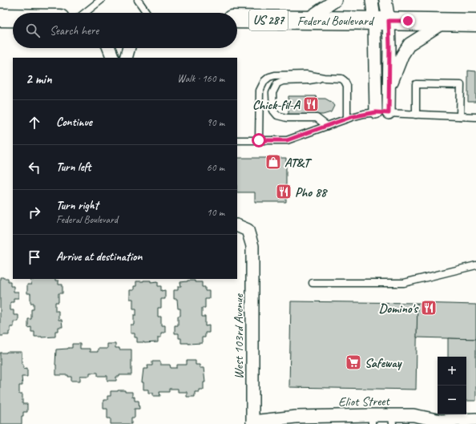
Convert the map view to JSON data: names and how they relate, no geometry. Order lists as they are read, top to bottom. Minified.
{"streets":{"main road":["US 287","Federal Boulevard"],"street":["West 103rd Avenue","Eliot Street"]},"crossings":[["West 103rd Avenue","Eliot Street"]],"places":{"restaurant":["Chick-fil-A","Pho 88","Domino's"],"shop":["AT&T"],"supermarket":["Safeway"]},"page":{"search":"Search here","heading":["2 min","Walk · 160 m"],"list":[["Continue","90 m"],["Turn left","60 m"],["Turn right","Federal Boulevard","10 m"],"Arrive at destination"],"map_buttons":["+","−"]}}
